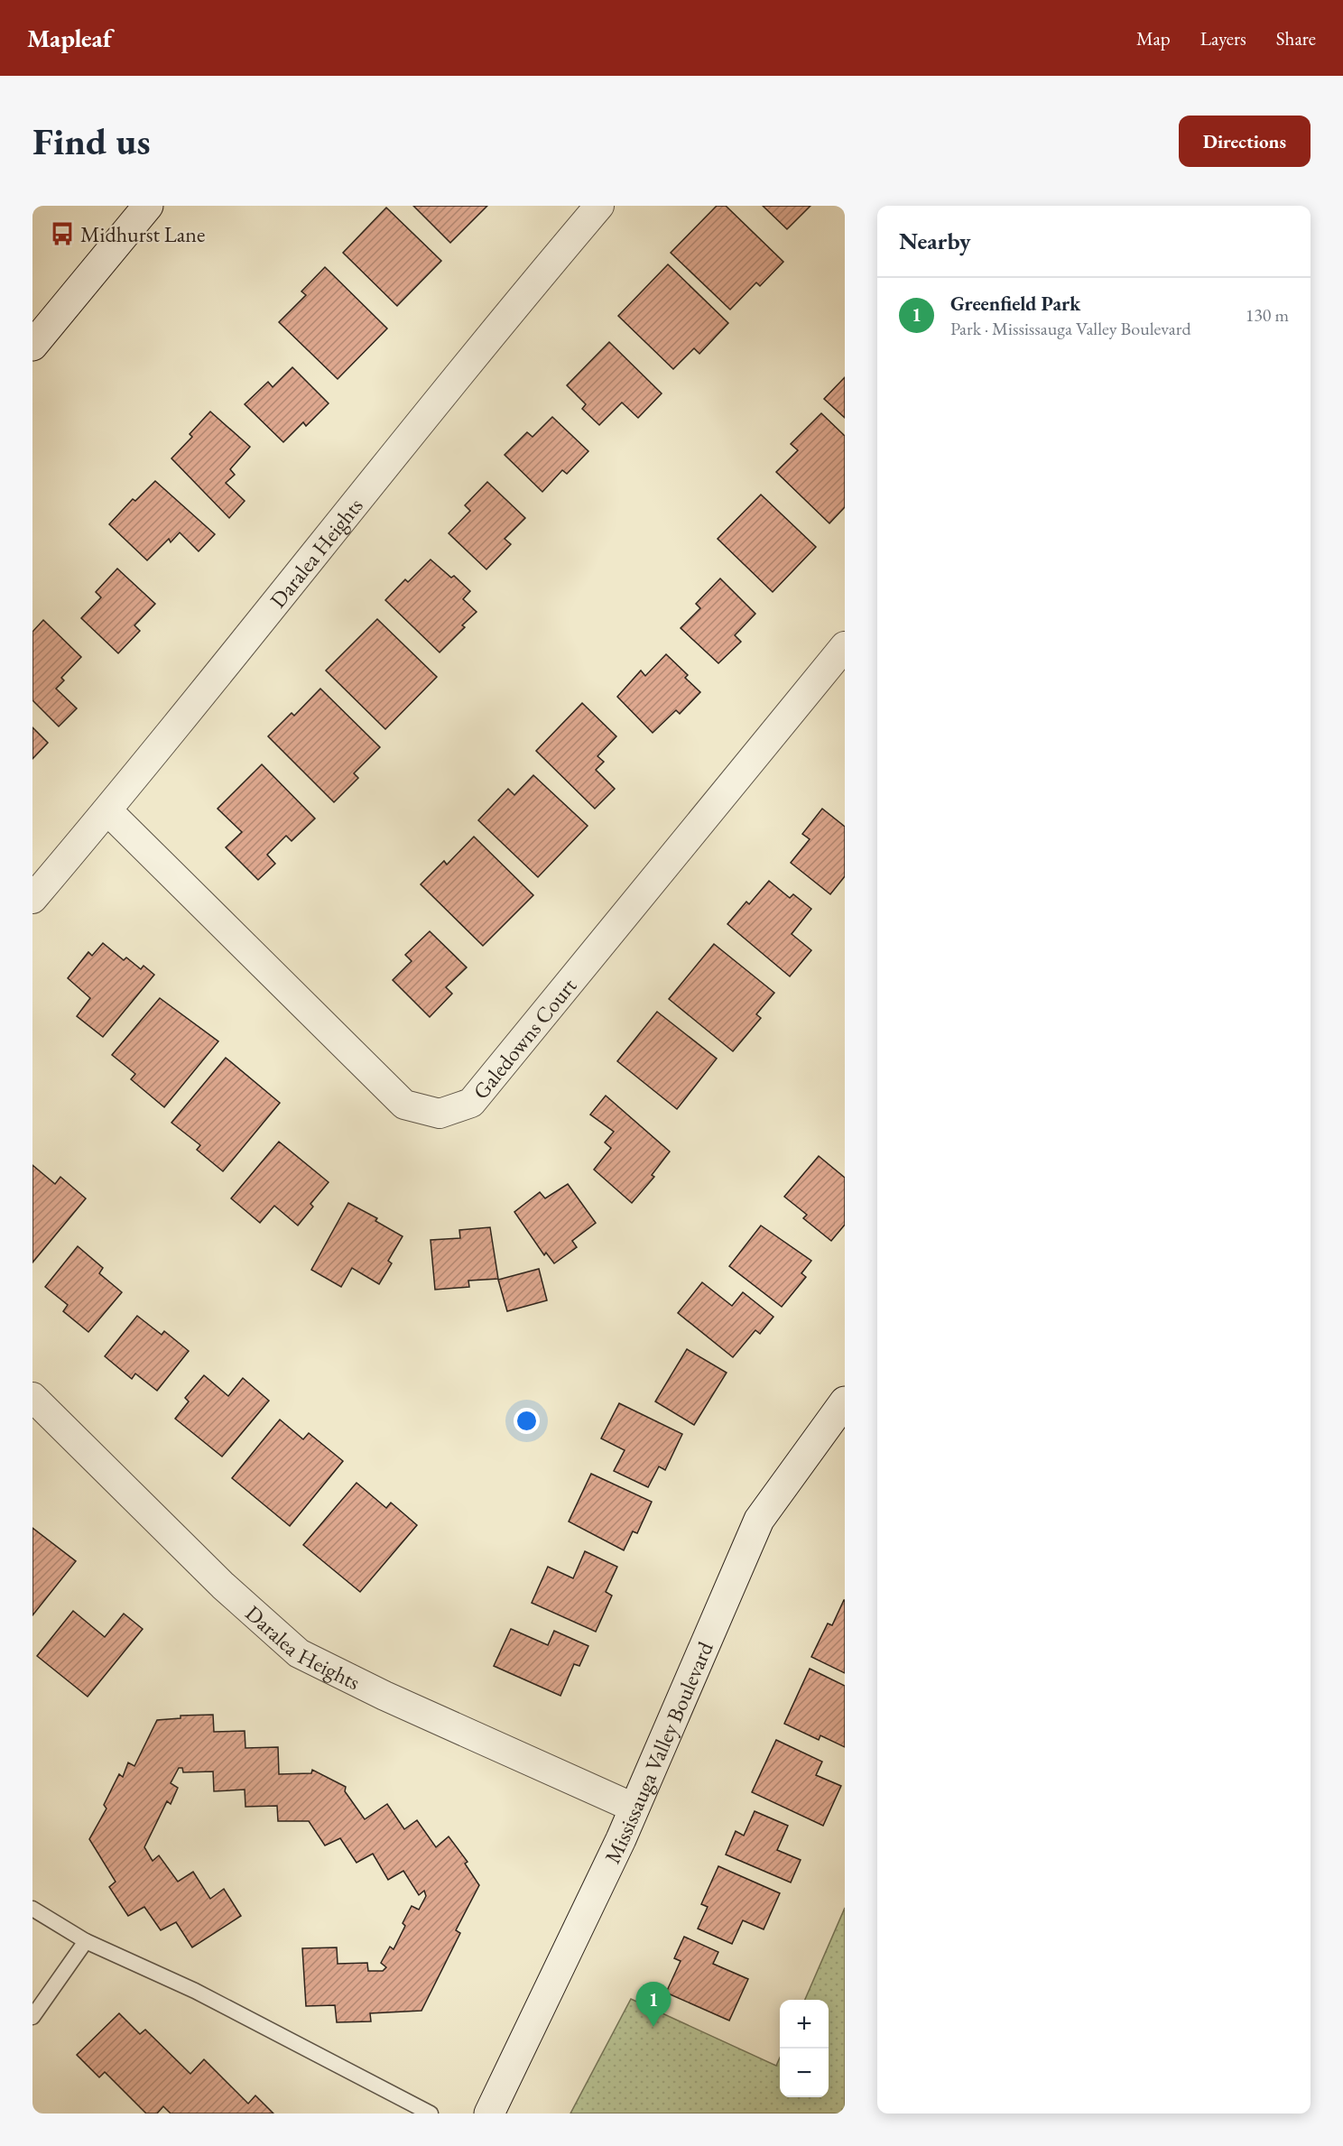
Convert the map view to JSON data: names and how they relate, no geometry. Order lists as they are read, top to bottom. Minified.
{"streets":{"street":["Daralea Heights","Galedowns Court","Mississauga Valley Boulevard"]},"crossings":[["Daralea Heights","Galedowns Court"],["Daralea Heights","Mississauga Valley Boulevard"]],"places":{"bus stop":["Midhurst Lane"]},"page":{"header":"Mapleaf","nav":["Map","Layers","Share"],"buttons":"Directions","title":"Find us","heading":"Nearby","list":[{"mark":"1","name":"Greenfield Park","note":"Park · Mississauga Valley Boulevard","value":"130 m"}],"pins":"1","map_buttons":["+","−"]}}
